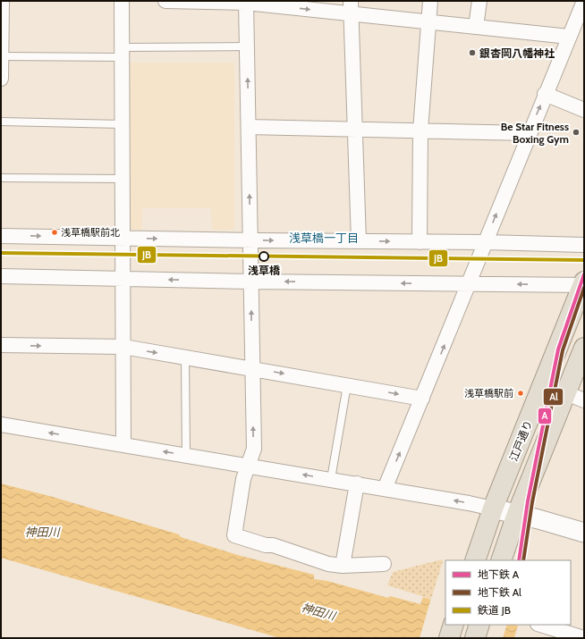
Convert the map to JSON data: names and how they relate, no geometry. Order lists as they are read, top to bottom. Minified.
{"streets":{"highway":["江戸通り"]},"districts":["浅草橋一丁目"],"water":["神田川"],"places":["銀杏岡八幡神社","Be Star Fitness Boxing Gym","浅草橋駅前北","浅草橋","浅草橋駅前"],"lines":["rail line JB","metro line A","metro line Al"],"legend":["地下鉄 A","地下鉄 Al","鉄道 JB"]}
